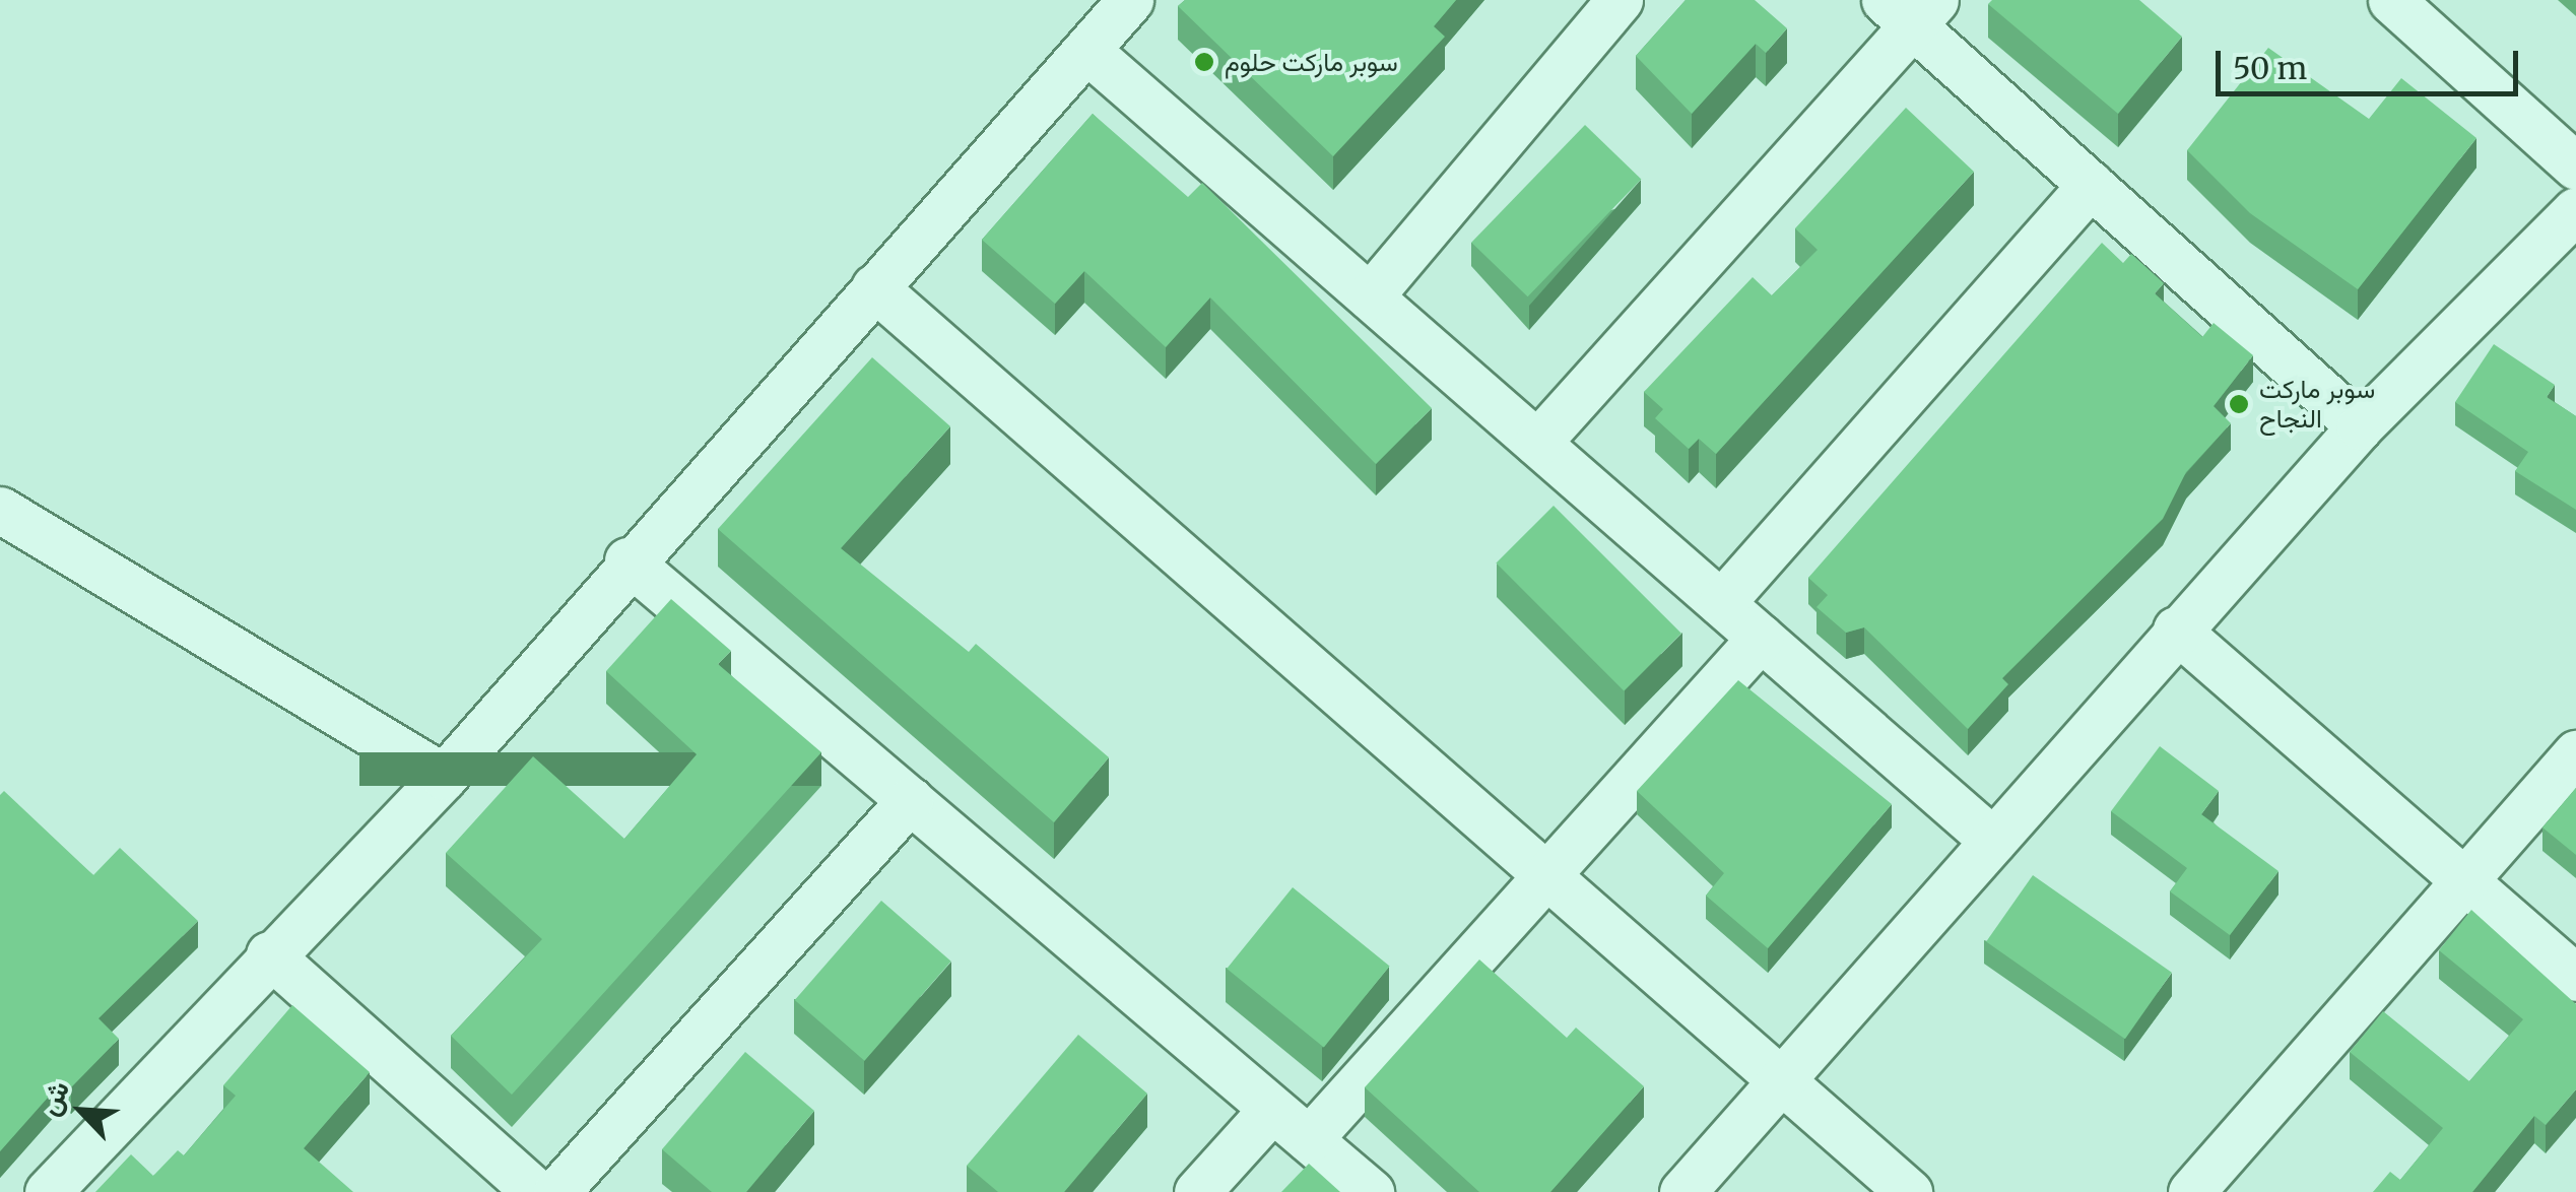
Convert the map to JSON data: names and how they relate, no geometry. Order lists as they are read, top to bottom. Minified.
{"places":["سوبر ماركت حلوم","سوبر ماركت النجاح"],"scale_bar":"50 m","north":"top left"}
